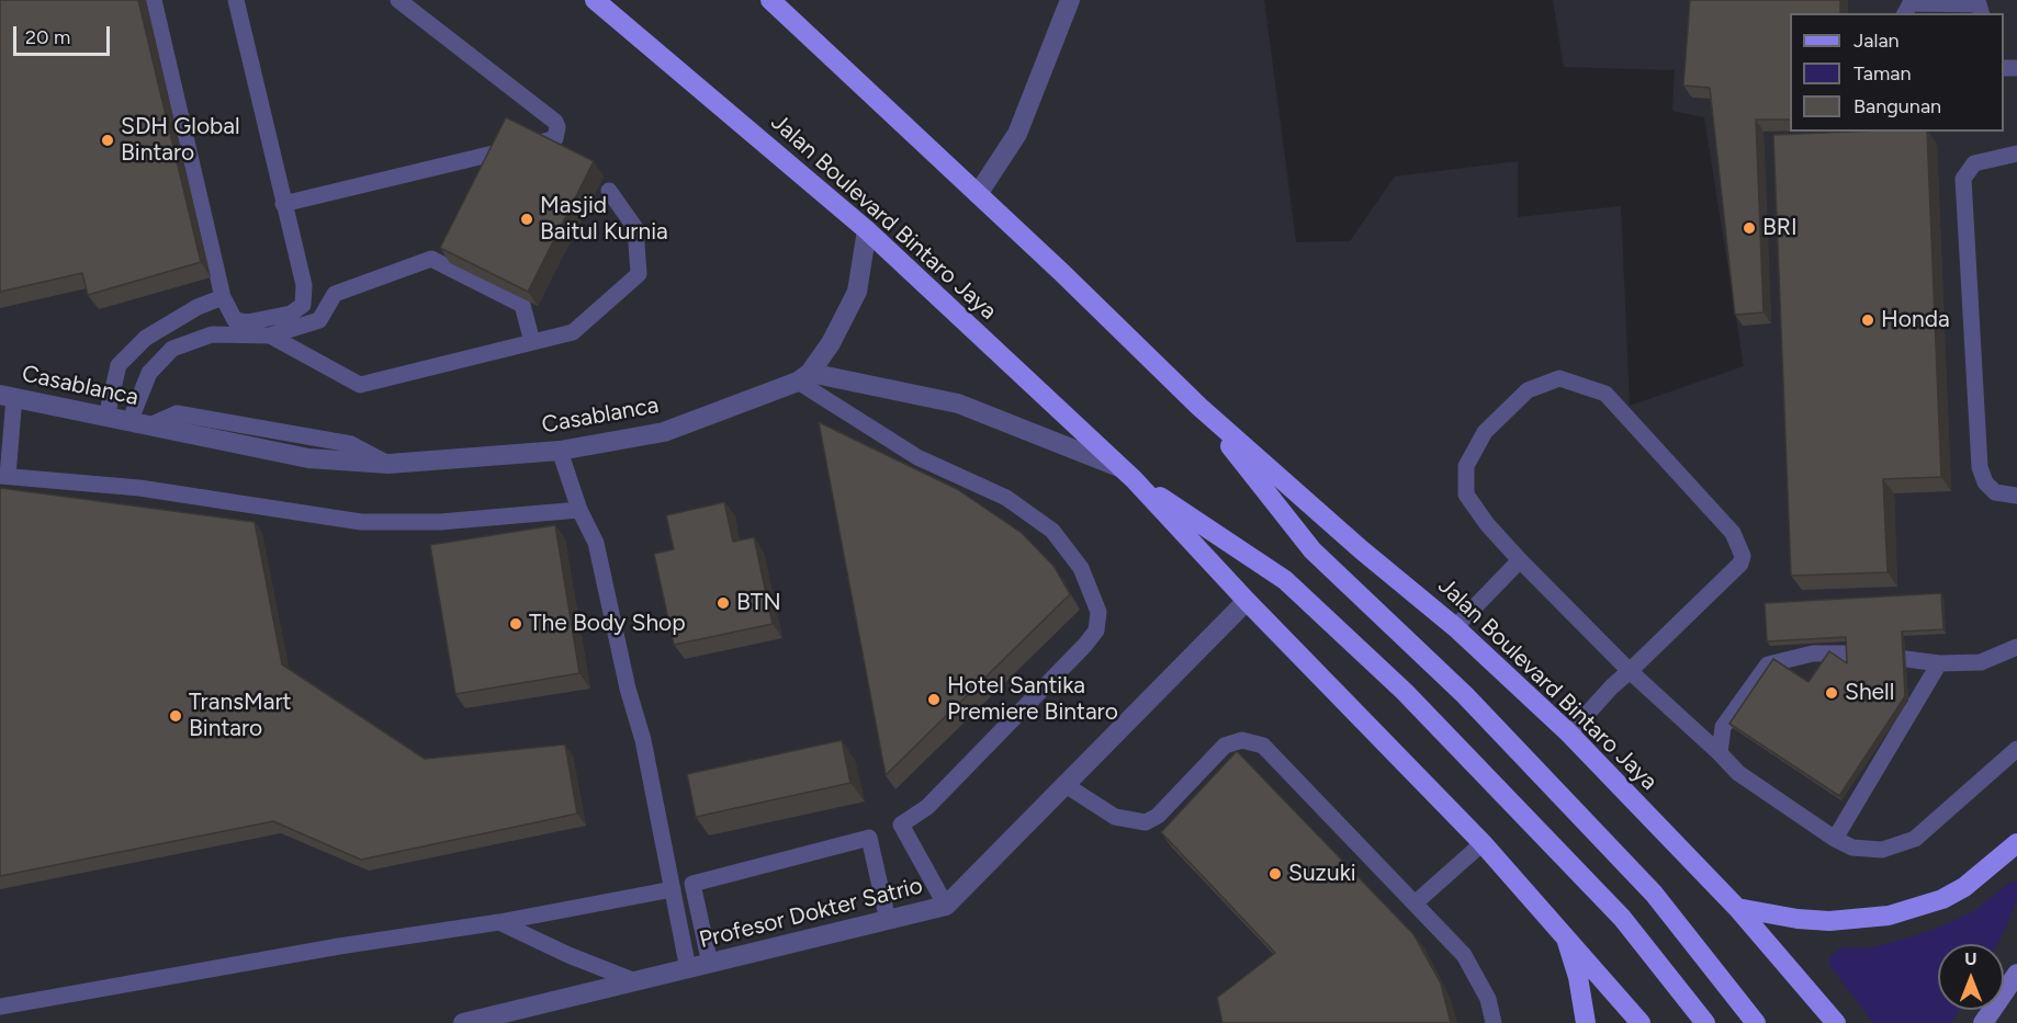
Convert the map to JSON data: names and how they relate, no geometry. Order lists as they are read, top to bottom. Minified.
{"streets":{"main road":["Jalan Boulevard Bintaro Jaya"],"street":["Casablanca","Profesor Dokter Satrio"]},"crossings":[["Jalan Boulevard Bintaro Jaya","Profesor Dokter Satrio"]],"places":["SDH Global Bintaro","Masjid Baitul Kurnia","BRI","Honda","BTN","The Body Shop","Shell","Hotel Santika Premiere Bintaro","TransMart Bintaro","Suzuki"],"legend":["Jalan","Taman","Bangunan"],"scale_bar":"20 m","north":"top"}
